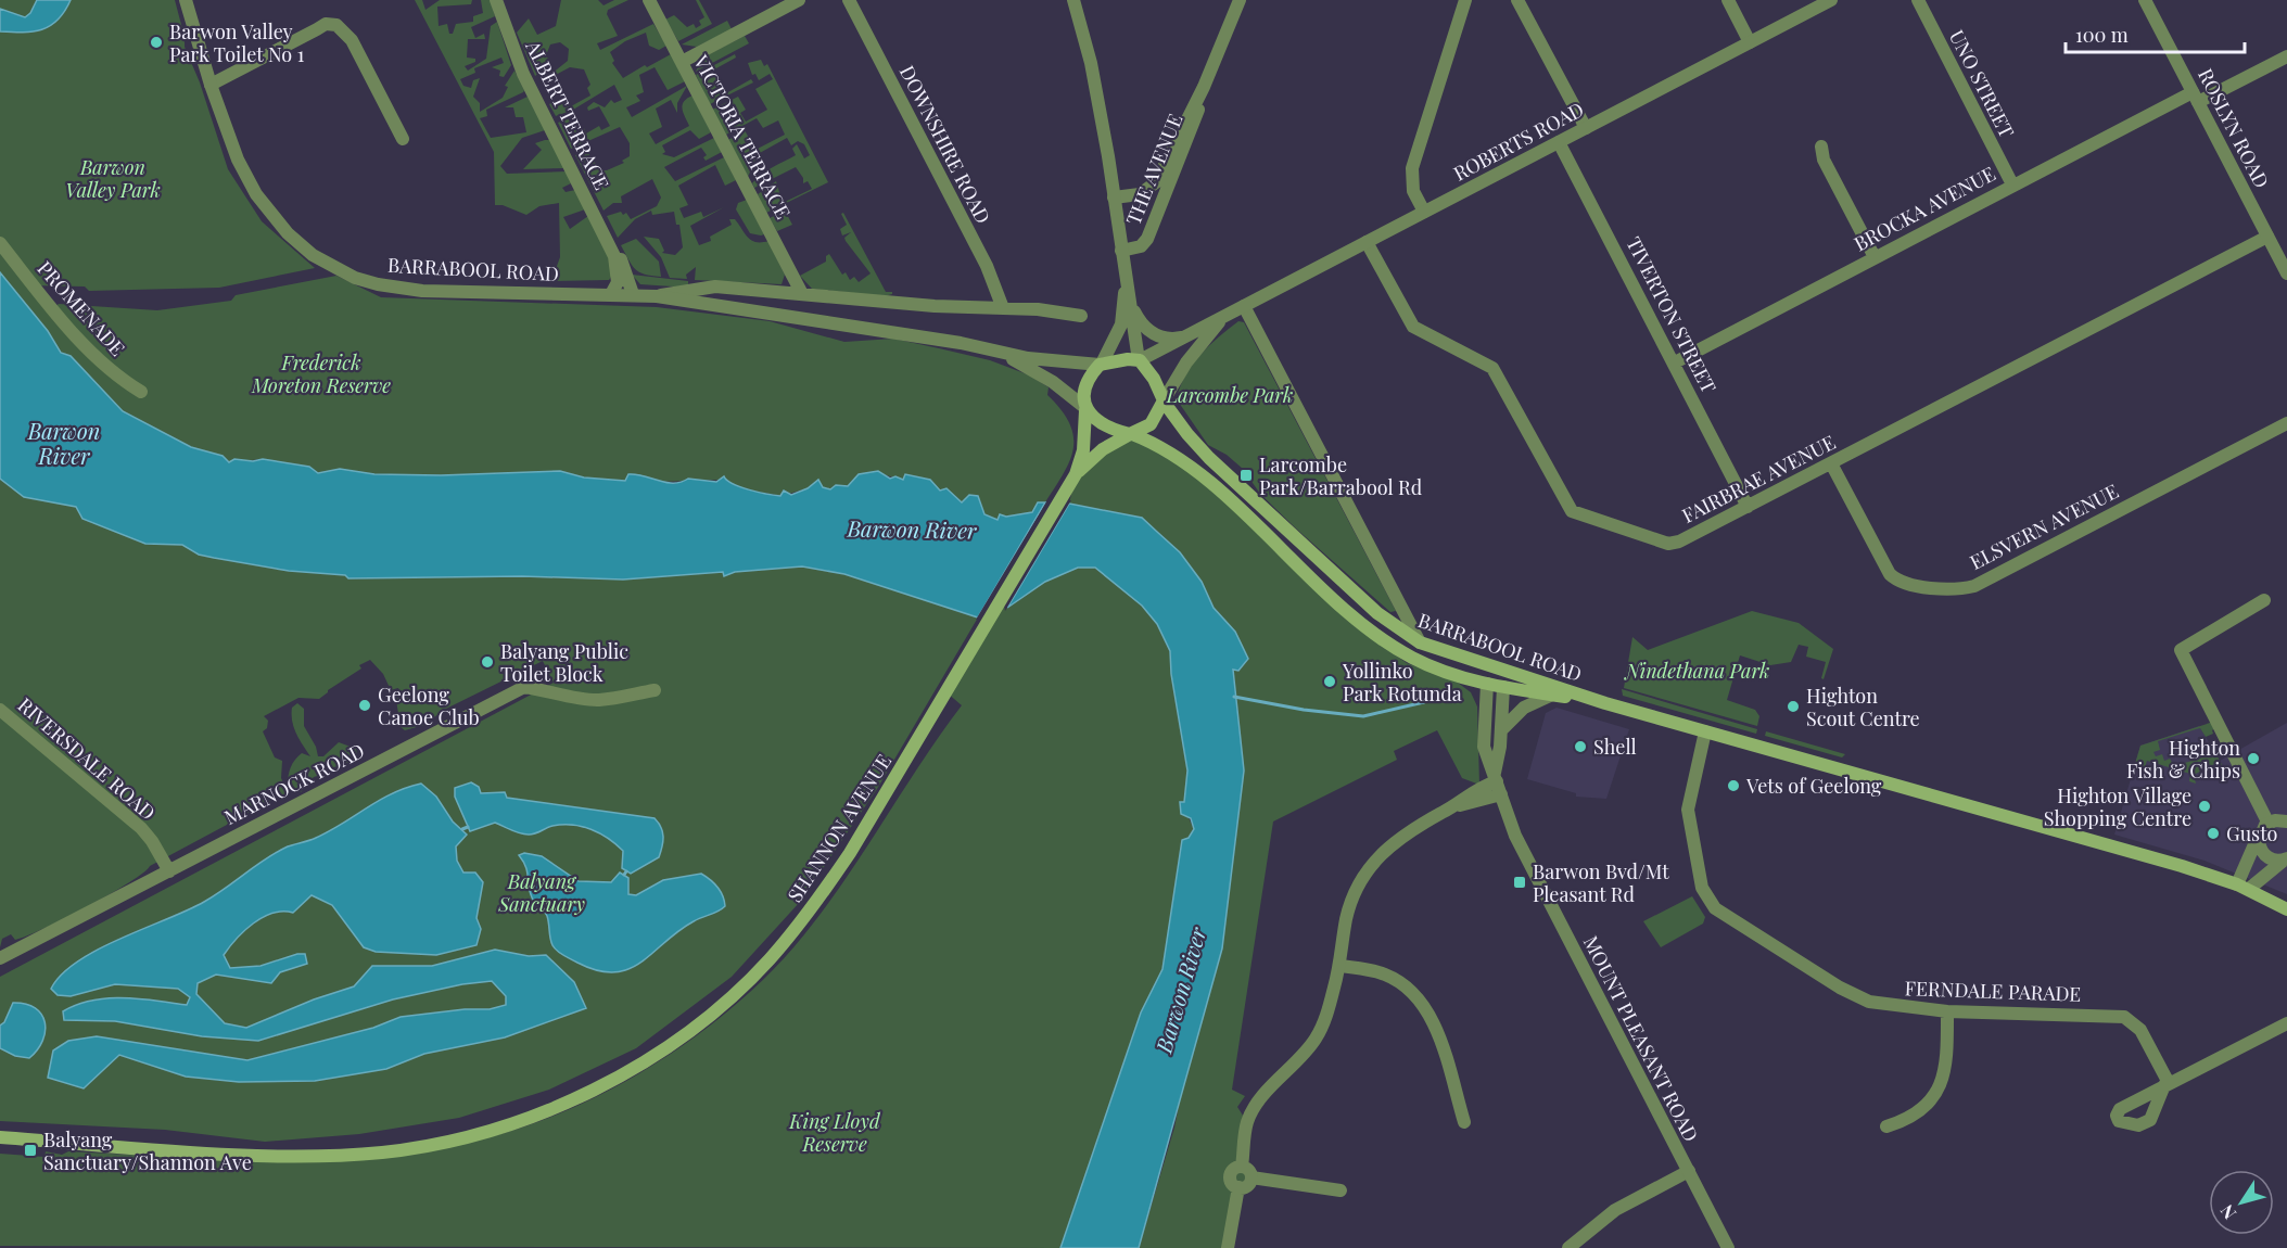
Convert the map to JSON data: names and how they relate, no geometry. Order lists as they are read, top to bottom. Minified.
{"streets":{"main road":["BARRABOOL ROAD","SHANNON AVENUE"],"street":["UNO STREET","ALBERT TERRACE","ROSLYN ROAD","VICTORIA TERRACE","ROBERTS ROAD","DOWNSHIRE ROAD","THE AVENUE","BROCKA AVENUE","PROMENADE","TIVERTON STREET","FAIRBRAE AVENUE","ELSVERN AVENUE","RIVERSDALE ROAD","MARNOCK ROAD","FERNDALE PARADE","MOUNT PLEASANT ROAD"]},"crossings":[["UNO STREET","BROCKA AVENUE"],["ALBERT TERRACE","BARRABOOL ROAD"],["ROSLYN ROAD","BROCKA AVENUE"],["ROSLYN ROAD","FAIRBRAE AVENUE"],["VICTORIA TERRACE","BARRABOOL ROAD"],["ROBERTS ROAD","BARRABOOL ROAD"],["ROBERTS ROAD","TIVERTON STREET"],["ROBERTS ROAD","FAIRBRAE AVENUE"],["ROBERTS ROAD","SHANNON AVENUE"],["DOWNSHIRE ROAD","BARRABOOL ROAD"],["BROCKA AVENUE","TIVERTON STREET"],["BARRABOOL ROAD","SHANNON AVENUE"],["BARRABOOL ROAD","FERNDALE PARADE"],["BARRABOOL ROAD","MOUNT PLEASANT ROAD"],["TIVERTON STREET","FAIRBRAE AVENUE"],["FAIRBRAE AVENUE","ELSVERN AVENUE"],["RIVERSDALE ROAD","MARNOCK ROAD"]],"water":["Barwon River"],"parks":["Barwon Valley Park","Frederick Moreton Reserve","Larcombe Park","Nindethana Park","Balyang Sanctuary","King Lloyd Reserve"],"places":{"other":["Barwon Valley Park Toilet No 1","Balyang Public Toilet Block","Yollinko Park Rotunda","Geelong Canoe Club","Highton Scout Centre","Shell","Highton Fish & Chips","Vets of Geelong","Highton Village Shopping Centre","Gusto"],"transit":["Larcombe Park/Barrabool Rd","Barwon Bvd/Mt Pleasant Rd","Balyang Sanctuary/Shannon Ave"]},"scale_bar":"100 m","north":"bottom left"}
